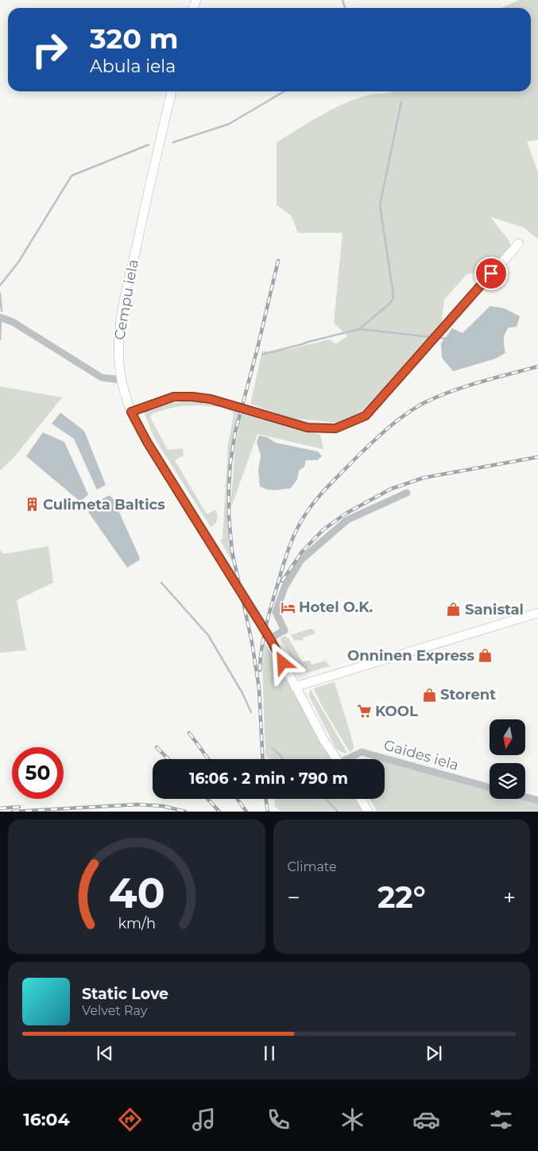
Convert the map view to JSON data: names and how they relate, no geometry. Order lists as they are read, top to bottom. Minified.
{"streets":{"main road":["Cempu iela"],"street":["Gaides iela"]},"places":{"building":["Culimeta Baltics"],"hotel":["Hotel O.K."],"shop":["Sanistal","Onninen Express","Storent"],"supermarket":["KOOL"]},"north":"bottom","page":{"turn":["320 m","Abula iela"],"limit":"50","trip":"16:06 · 2 min · 790 m","tile":"Climate","heat":["−","22°","+"],"song":["Static Love","Velvet Ray"],"tabs":"16:04","gauge":["40","km/h"]}}
